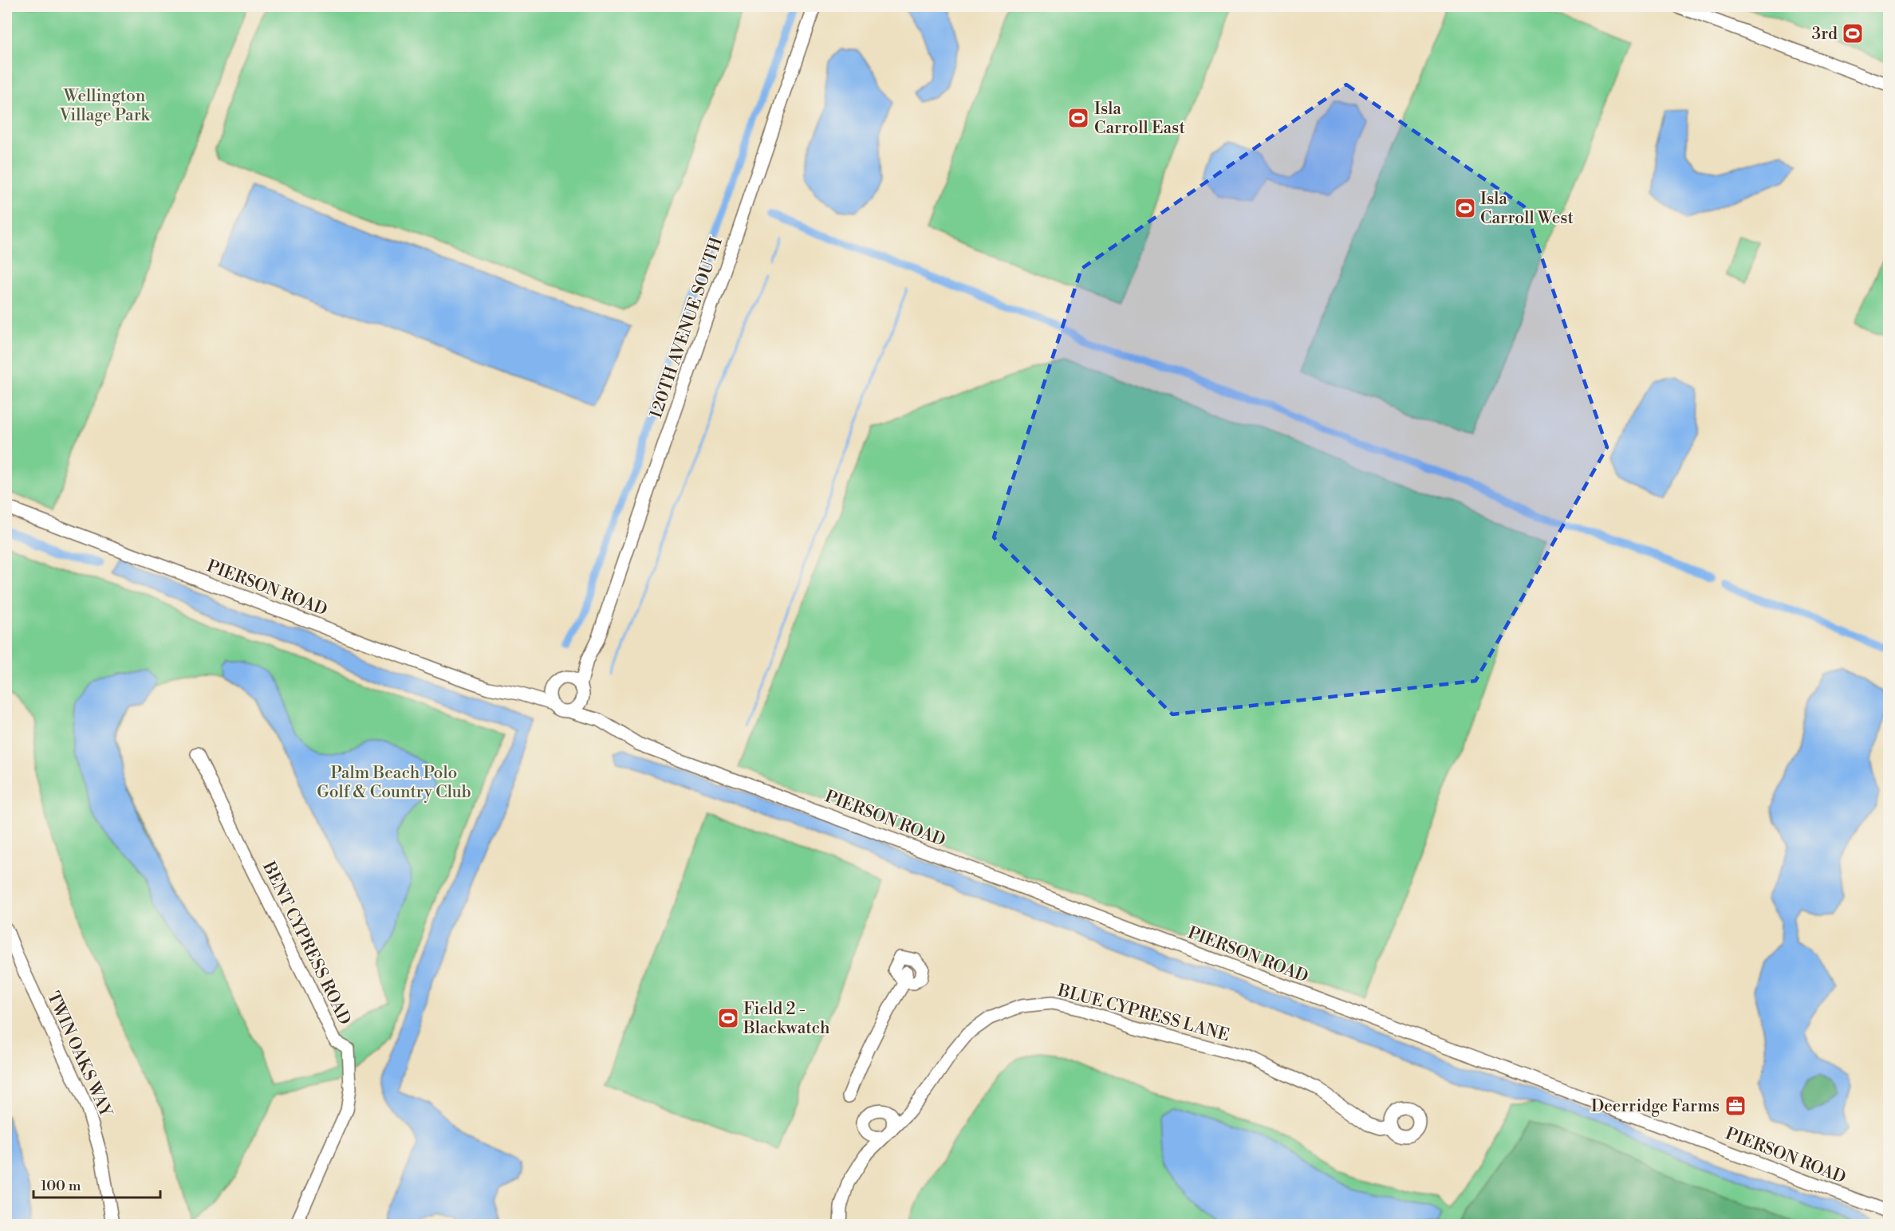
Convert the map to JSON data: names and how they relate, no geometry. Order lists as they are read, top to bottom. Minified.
{"streets":{"street":["120TH AVENUE SOUTH","PIERSON ROAD","BENT CYPRESS ROAD","BLUE CYPRESS LANE","TWIN OAKS WAY"]},"crossings":[["120TH AVENUE SOUTH","PIERSON ROAD"]],"parks":["Wellington Village Park","Palm Beach Polo Golf & Country Club"],"places":{"sports":["3rd","Isla Carroll East","Isla Carroll West","Field 2 - Blackwatch"],"office":["Deerridge Farms"]},"scale_bar":"100 m"}
